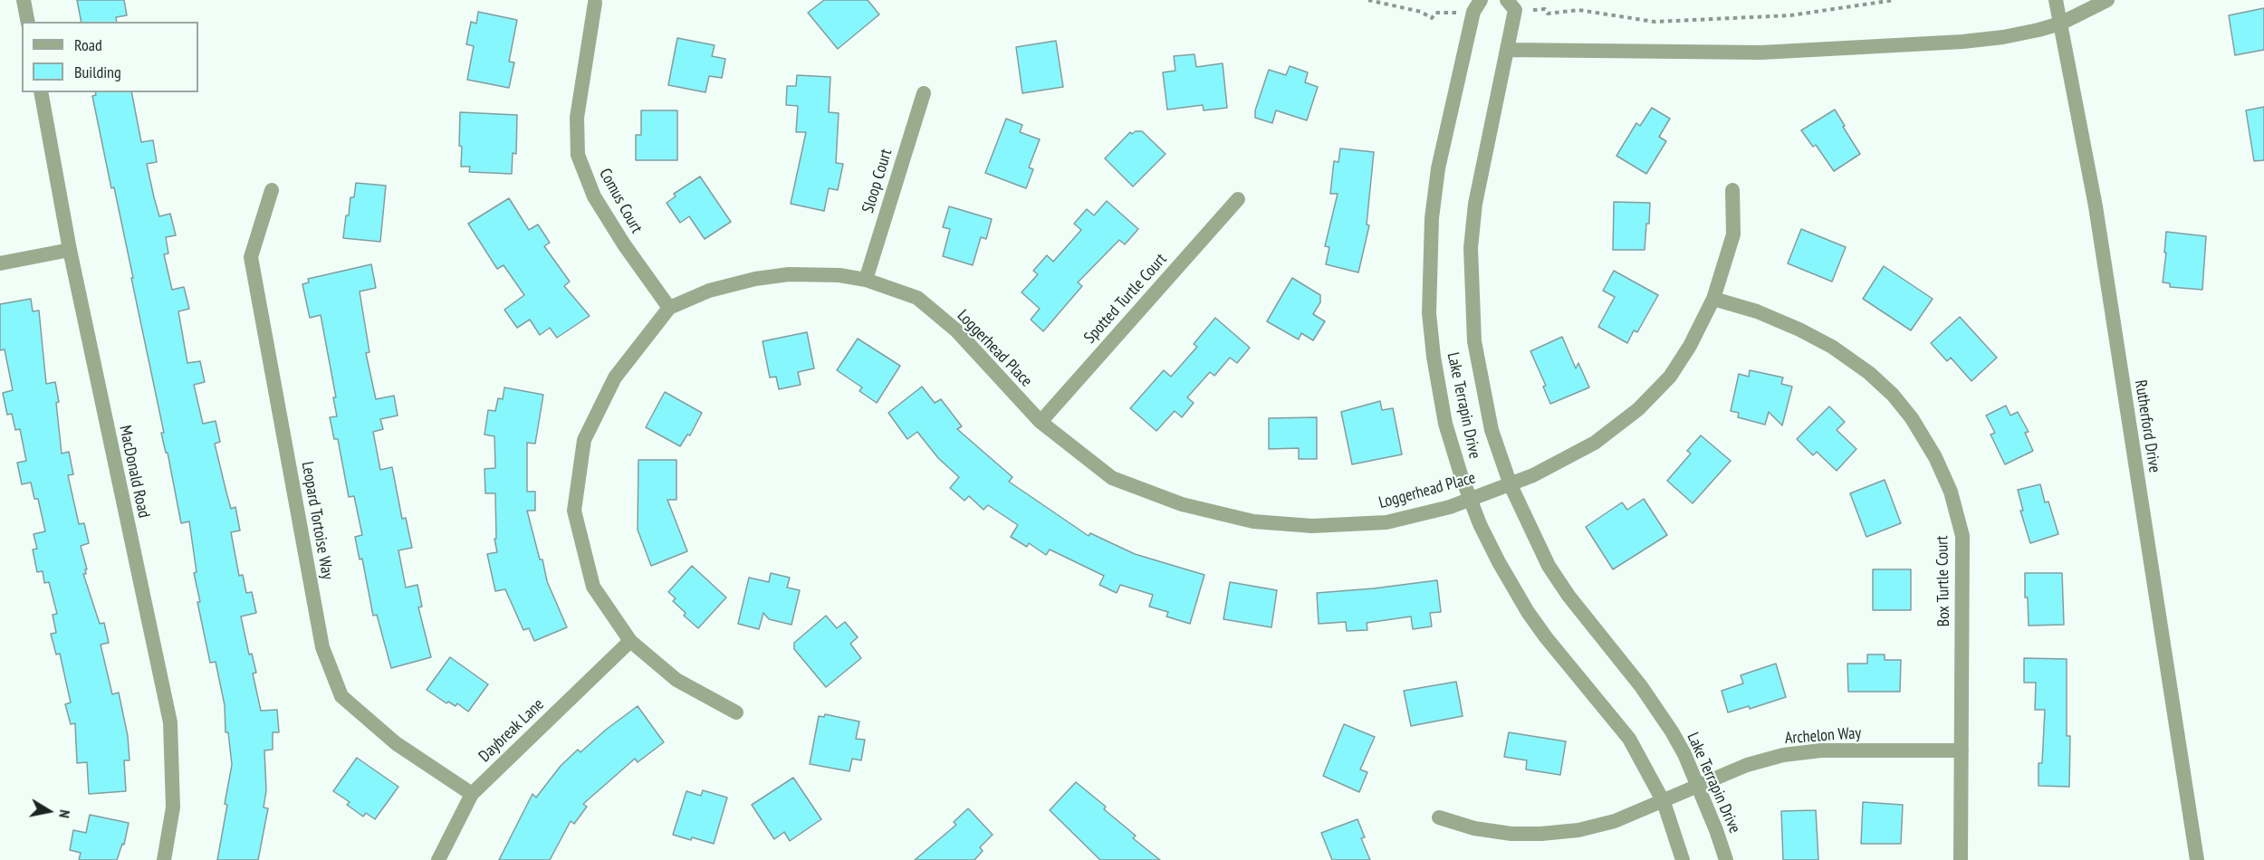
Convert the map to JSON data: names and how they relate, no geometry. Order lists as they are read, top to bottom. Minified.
{"streets":{"street":["Sloop Court","Comus Court","Spotted Turtle Court","Loggerhead Place","Lake Terrapin Drive","Rutherford Drive","MacDonald Road","Leopard Tortoise Way","Box Turtle Court","Daybreak Lane","Archelon Way"]},"crossings":[["Sloop Court","Loggerhead Place"],["Comus Court","Loggerhead Place"],["Spotted Turtle Court","Loggerhead Place"],["Loggerhead Place","Lake Terrapin Drive"],["Loggerhead Place","Box Turtle Court"],["Loggerhead Place","Daybreak Lane"],["Lake Terrapin Drive","Archelon Way"],["Leopard Tortoise Way","Daybreak Lane"],["Box Turtle Court","Archelon Way"]],"legend":["Road","Building"],"north":"right"}
